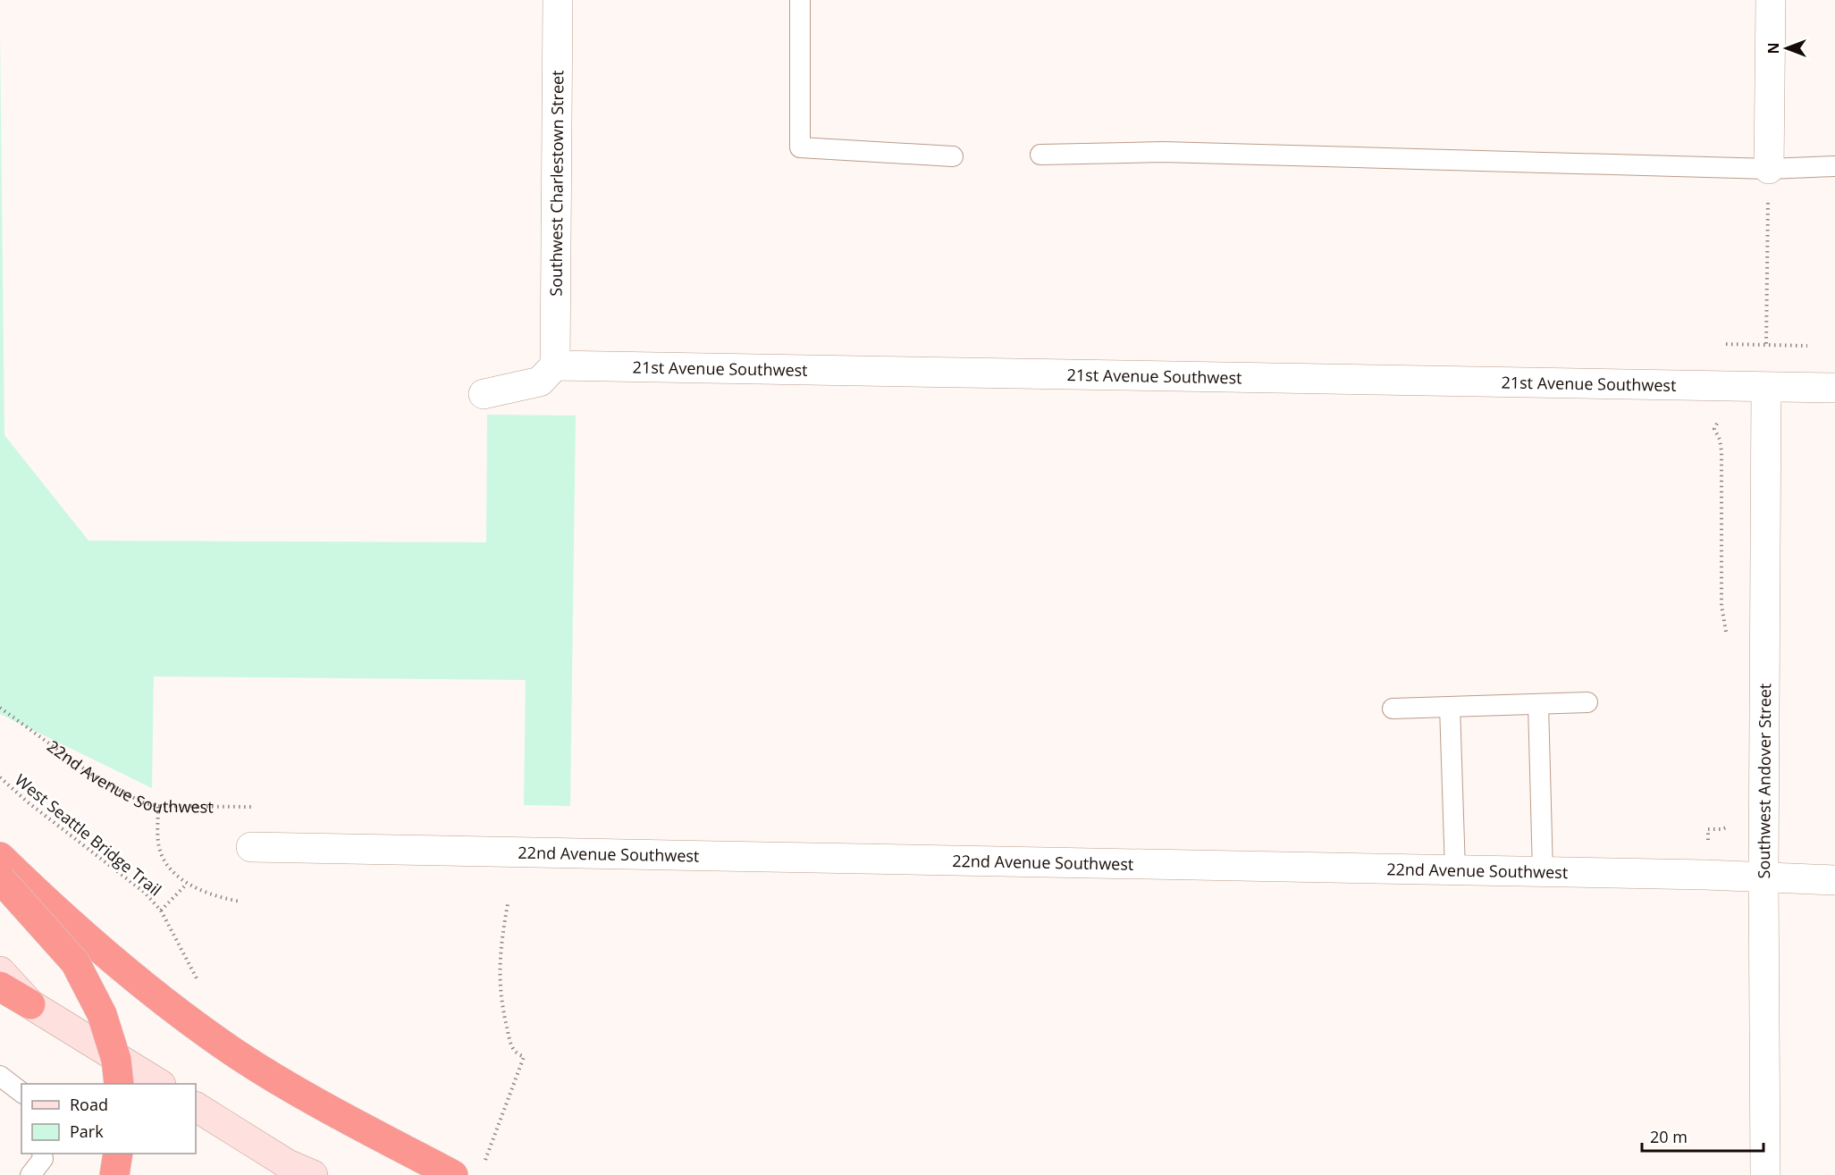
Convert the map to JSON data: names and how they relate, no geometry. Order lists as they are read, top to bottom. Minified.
{"streets":{"street":["Southwest Charlestown Street","21st Avenue Southwest","22nd Avenue Southwest","Southwest Andover Street"],"path":["West Seattle Bridge Trail"]},"crossings":[["Southwest Charlestown Street","21st Avenue Southwest"],["21st Avenue Southwest","Southwest Andover Street"],["22nd Avenue Southwest","Southwest Andover Street"]],"legend":["Road","Park"],"scale_bar":"20 m","north":"left"}
